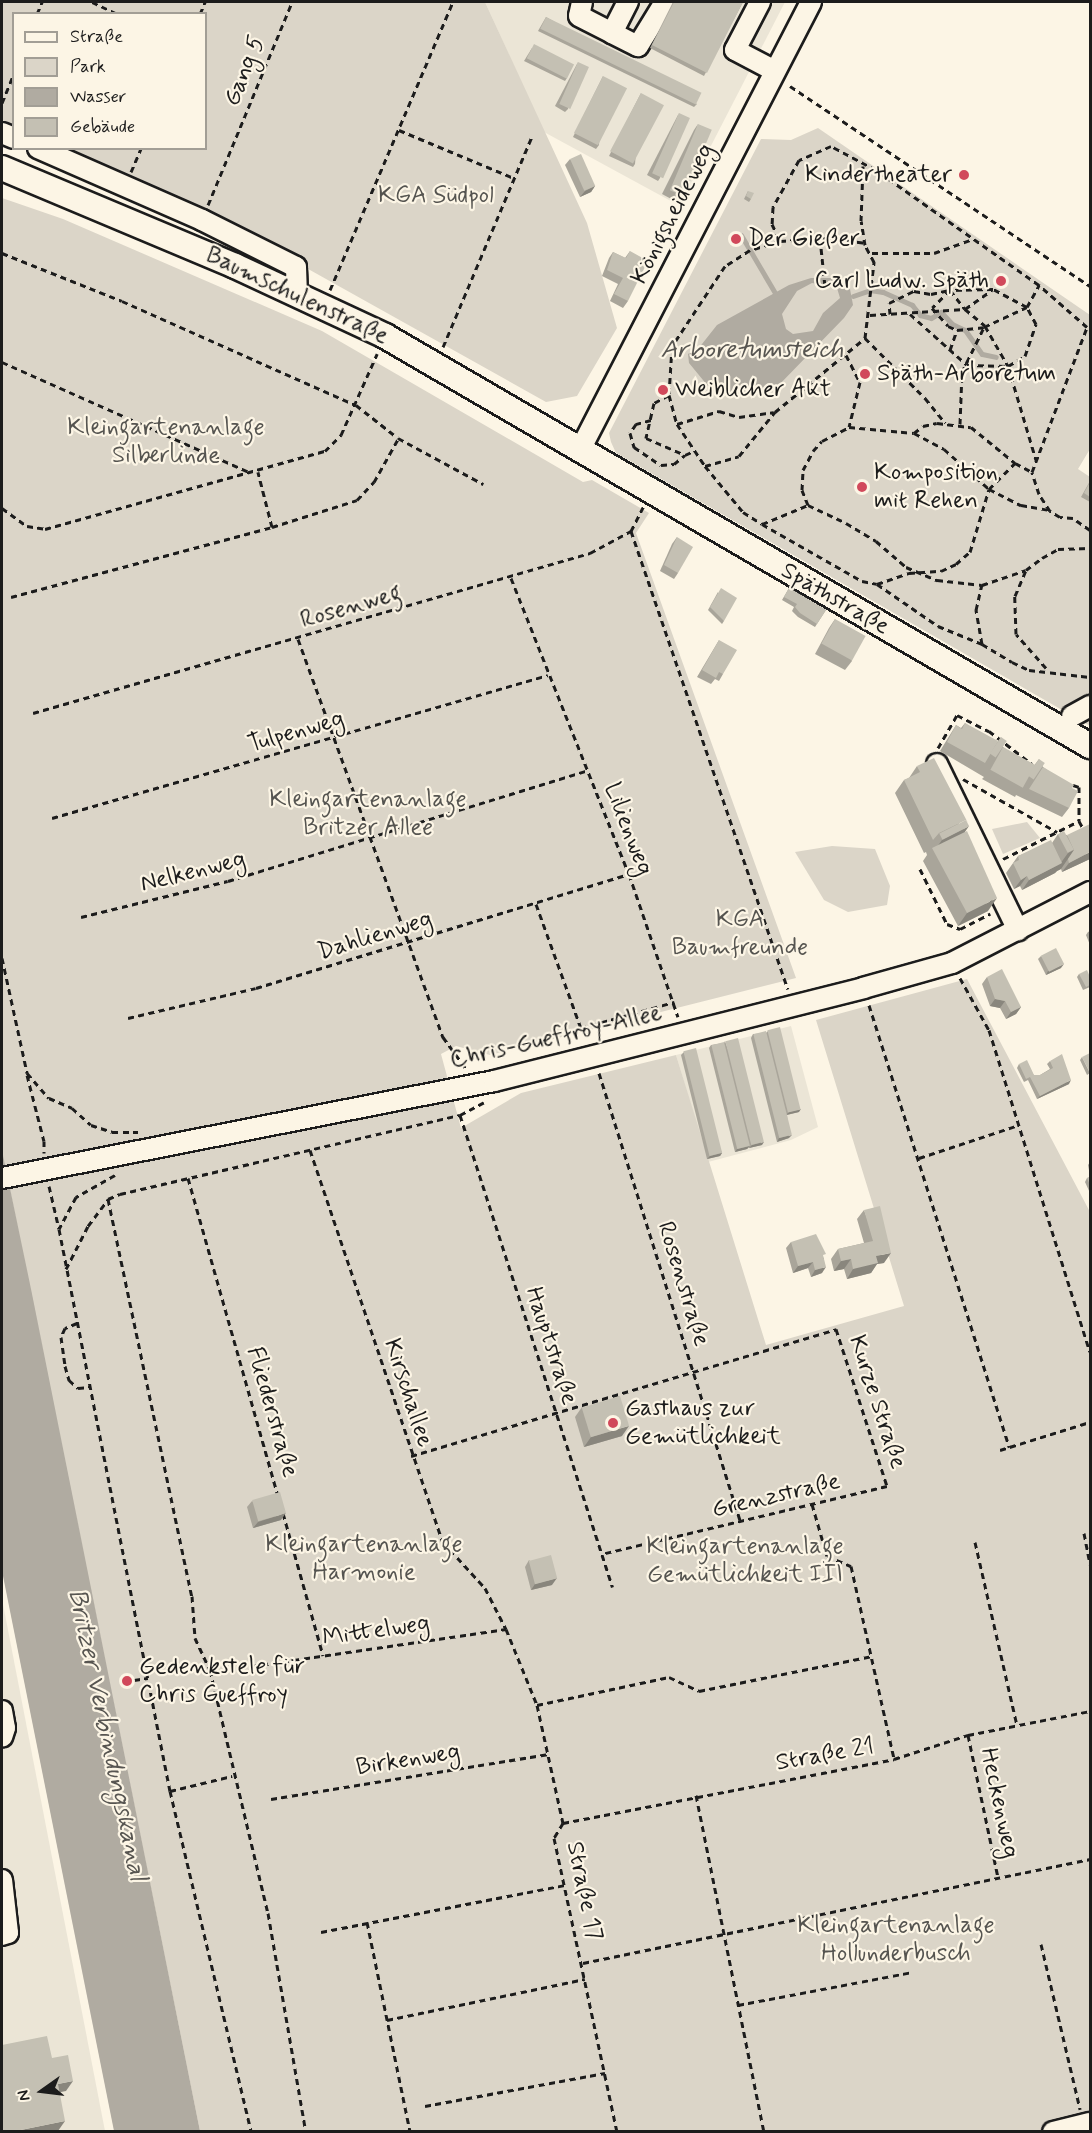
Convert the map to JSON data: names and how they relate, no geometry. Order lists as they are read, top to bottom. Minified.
{"streets":{"main road":["Baumschulenstraße","Späthstraße"],"street":["Königsheideweg","Chris-Gueffroy-Allee"],"path":["Gang 5","Rosenweg","Tulpenweg","Lilienweg","Nelkenweg","Dahlienweg","Rosenstraße","Hauptstraße","Kirschallee","Kurze Straße","Fliederstraße","Grenzstraße","Mittelweg","Straße 21","Birkenweg","Heckenweg","Straße 17"]},"crossings":[["Königsheideweg","Baumschulenstraße"],["Königsheideweg","Späthstraße"],["Baumschulenstraße","Späthstraße"],["Rosenweg","Lilienweg"],["Tulpenweg","Lilienweg"],["Lilienweg","Nelkenweg"],["Lilienweg","Dahlienweg"],["Chris-Gueffroy-Allee","Rosenstraße"],["Rosenstraße","Kurze Straße"],["Rosenstraße","Grenzstraße"],["Hauptstraße","Grenzstraße"],["Kirschallee","Mittelweg"],["Kirschallee","Straße 17"],["Kurze Straße","Grenzstraße"],["Fliederstraße","Mittelweg"],["Mittelweg","Straße 17"],["Straße 21","Heckenweg"],["Straße 21","Straße 17"],["Birkenweg","Straße 17"]],"water":["Arboretumsteich","Britzer Verbindungskanal"],"parks":["KGA Südpol","Kleingartenanlage Silberlinde","Kleingartenanlage Britzer Allee","KGA Baumfreunde","Kleingartenanlage Harmonie","Kleingartenanlage Gemütlichkeit III","Kleingartenanlage Hollunderbusch"],"places":["Kindertheater","Der Gießer","Carl Ludw. Späth","Späth-Arboretum","Weiblicher Akt","Komposition mit Rehen","Gasthaus zur Gemütlichkeit","Gedenkstele für Chris Gueffroy"],"legend":["Straße","Park","Wasser","Gebäude"],"north":"left"}
